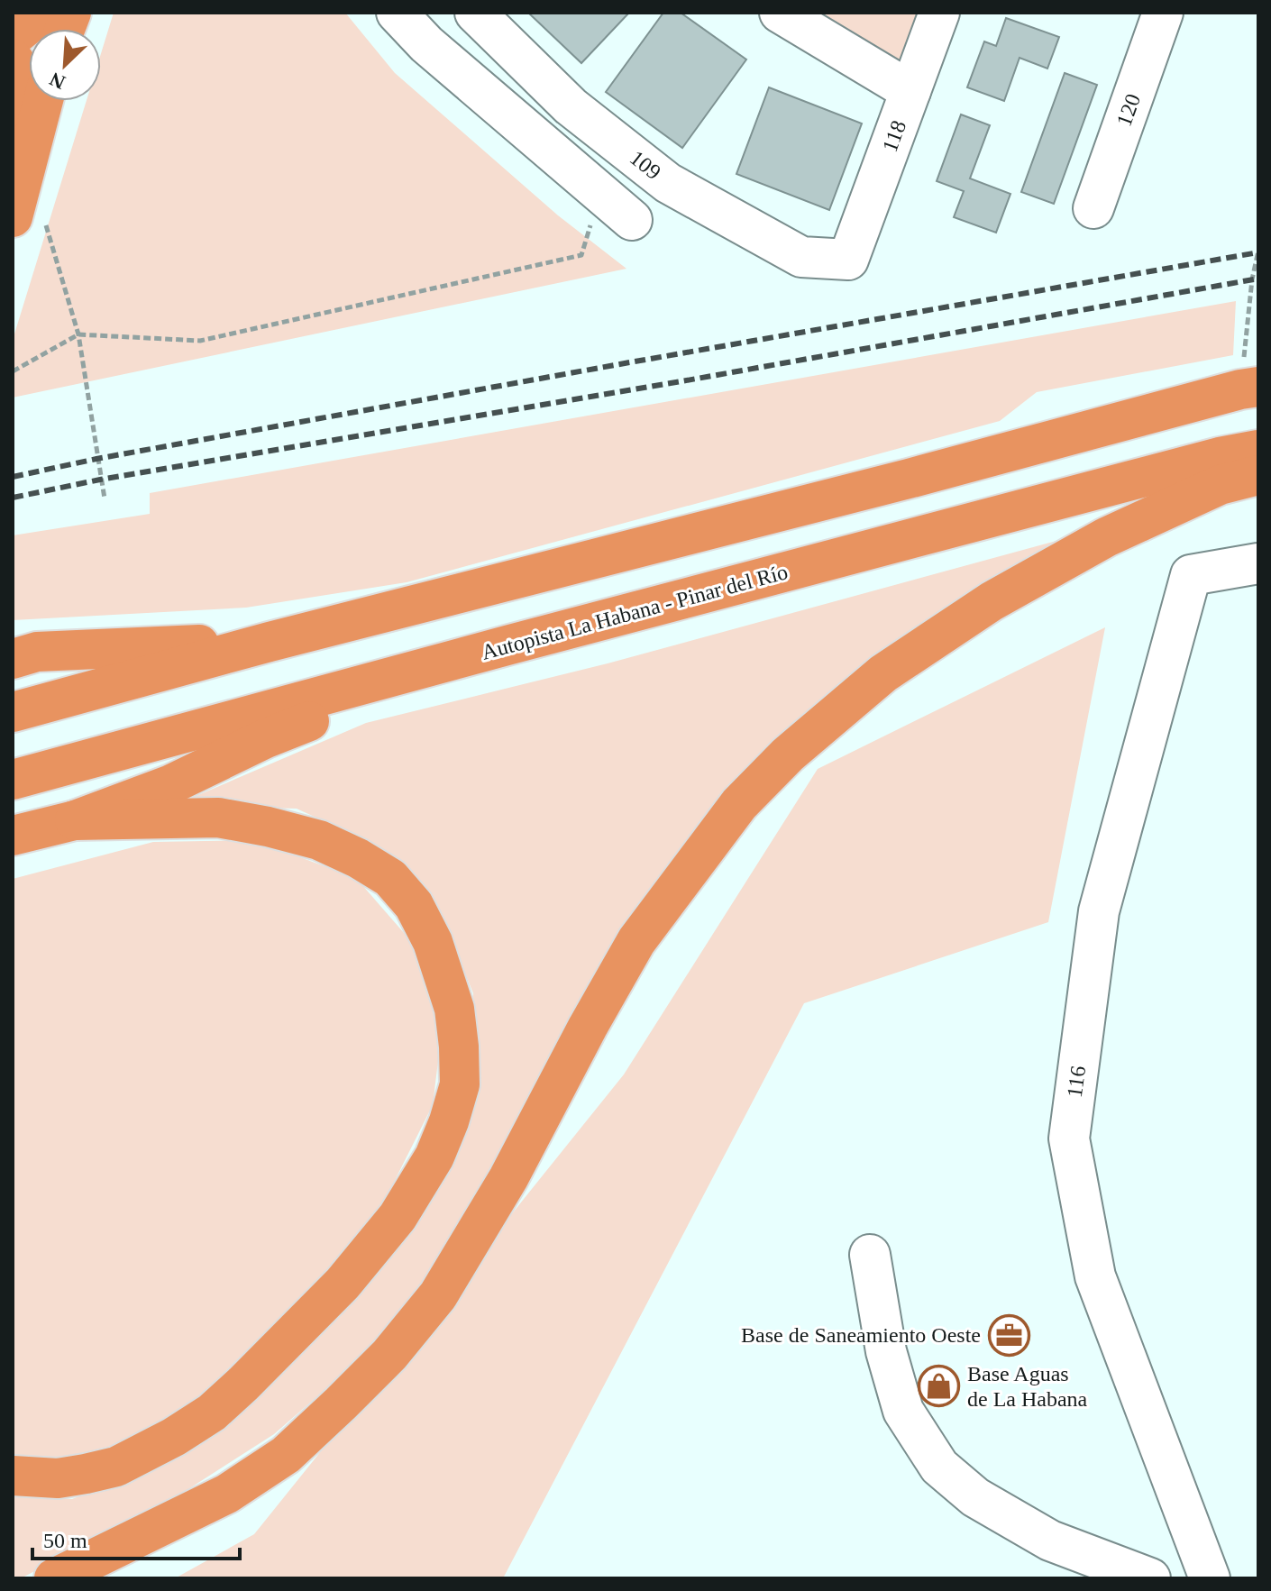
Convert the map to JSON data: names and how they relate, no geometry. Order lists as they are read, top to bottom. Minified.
{"streets":{"highway":["Autopista La Habana - Pinar del Río"],"street":["120","118","109","116"]},"crossings":[["118","109"]],"places":{"office":["Base de Saneamiento Oeste"],"shop":["Base Aguas de La Habana"]},"scale_bar":"50 m","north":"bottom left"}
